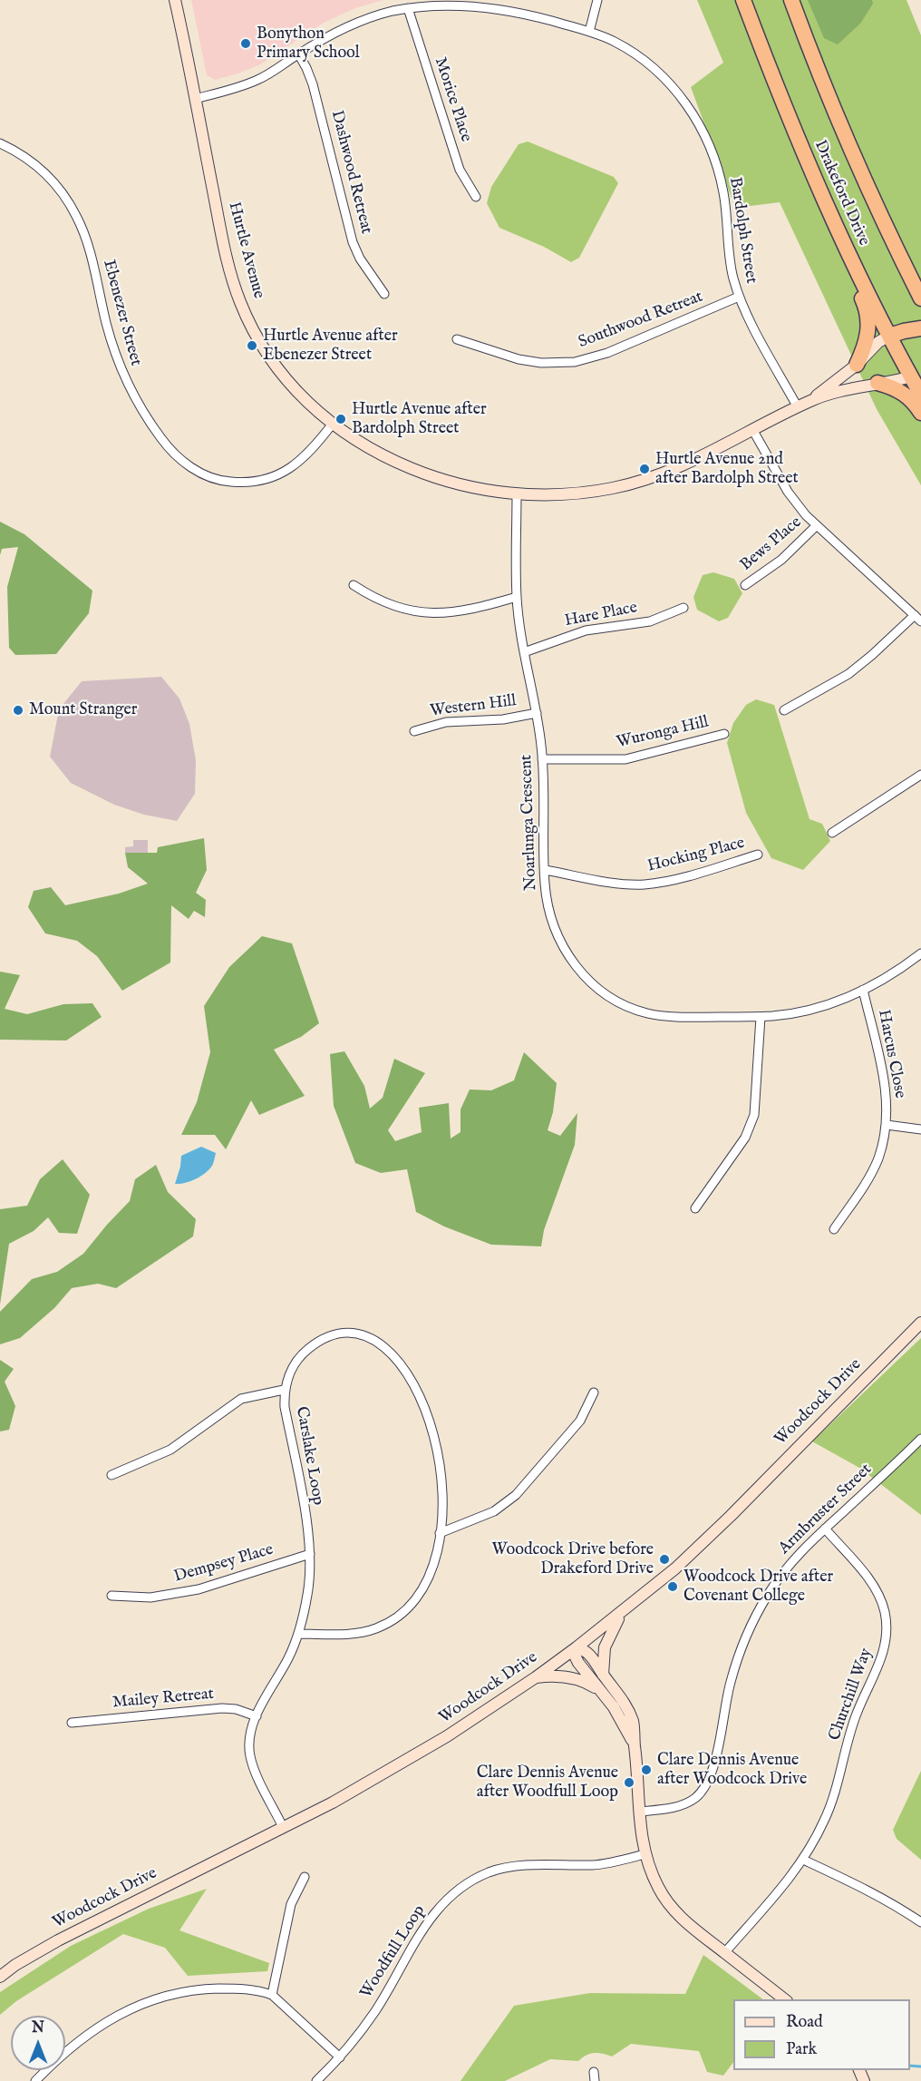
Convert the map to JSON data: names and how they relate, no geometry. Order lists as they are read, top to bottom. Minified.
{"streets":{"highway":["Drakeford Drive"],"street":["Morice Place","Dashwood Retreat","Bardolph Street","Hurtle Avenue","Ebenezer Street","Southwood Retreat","Bews Place","Hare Place","Western Hill","Wuronga Hill","Noarlunga Crescent","Hocking Place","Harcus Close","Woodcock Drive","Carslake Loop","Armbruster Street","Dempsey Place","Churchill Way","Mailey Retreat","Woodfull Loop"]},"crossings":[["Morice Place","Bardolph Street"],["Dashwood Retreat","Bardolph Street"],["Drakeford Drive","Hurtle Avenue"],["Bardolph Street","Hurtle Avenue"],["Bardolph Street","Southwood Retreat"],["Hurtle Avenue","Ebenezer Street"],["Hurtle Avenue","Noarlunga Crescent"],["Hare Place","Noarlunga Crescent"],["Western Hill","Noarlunga Crescent"],["Wuronga Hill","Noarlunga Crescent"],["Noarlunga Crescent","Hocking Place"],["Noarlunga Crescent","Harcus Close"],["Woodcock Drive","Carslake Loop"],["Carslake Loop","Dempsey Place"],["Carslake Loop","Mailey Retreat"],["Armbruster Street","Churchill Way"]],"places":["Bonython Primary School","Hurtle Avenue after Ebenezer Street","Hurtle Avenue after Bardolph Street","Hurtle Avenue 2nd after Bardolph Street","Mount Stranger","Woodcock Drive before Drakeford Drive","Woodcock Drive after Covenant College","Clare Dennis Avenue after Woodcock Drive","Clare Dennis Avenue after Woodfull Loop"],"legend":["Road","Park"],"north":"top"}
